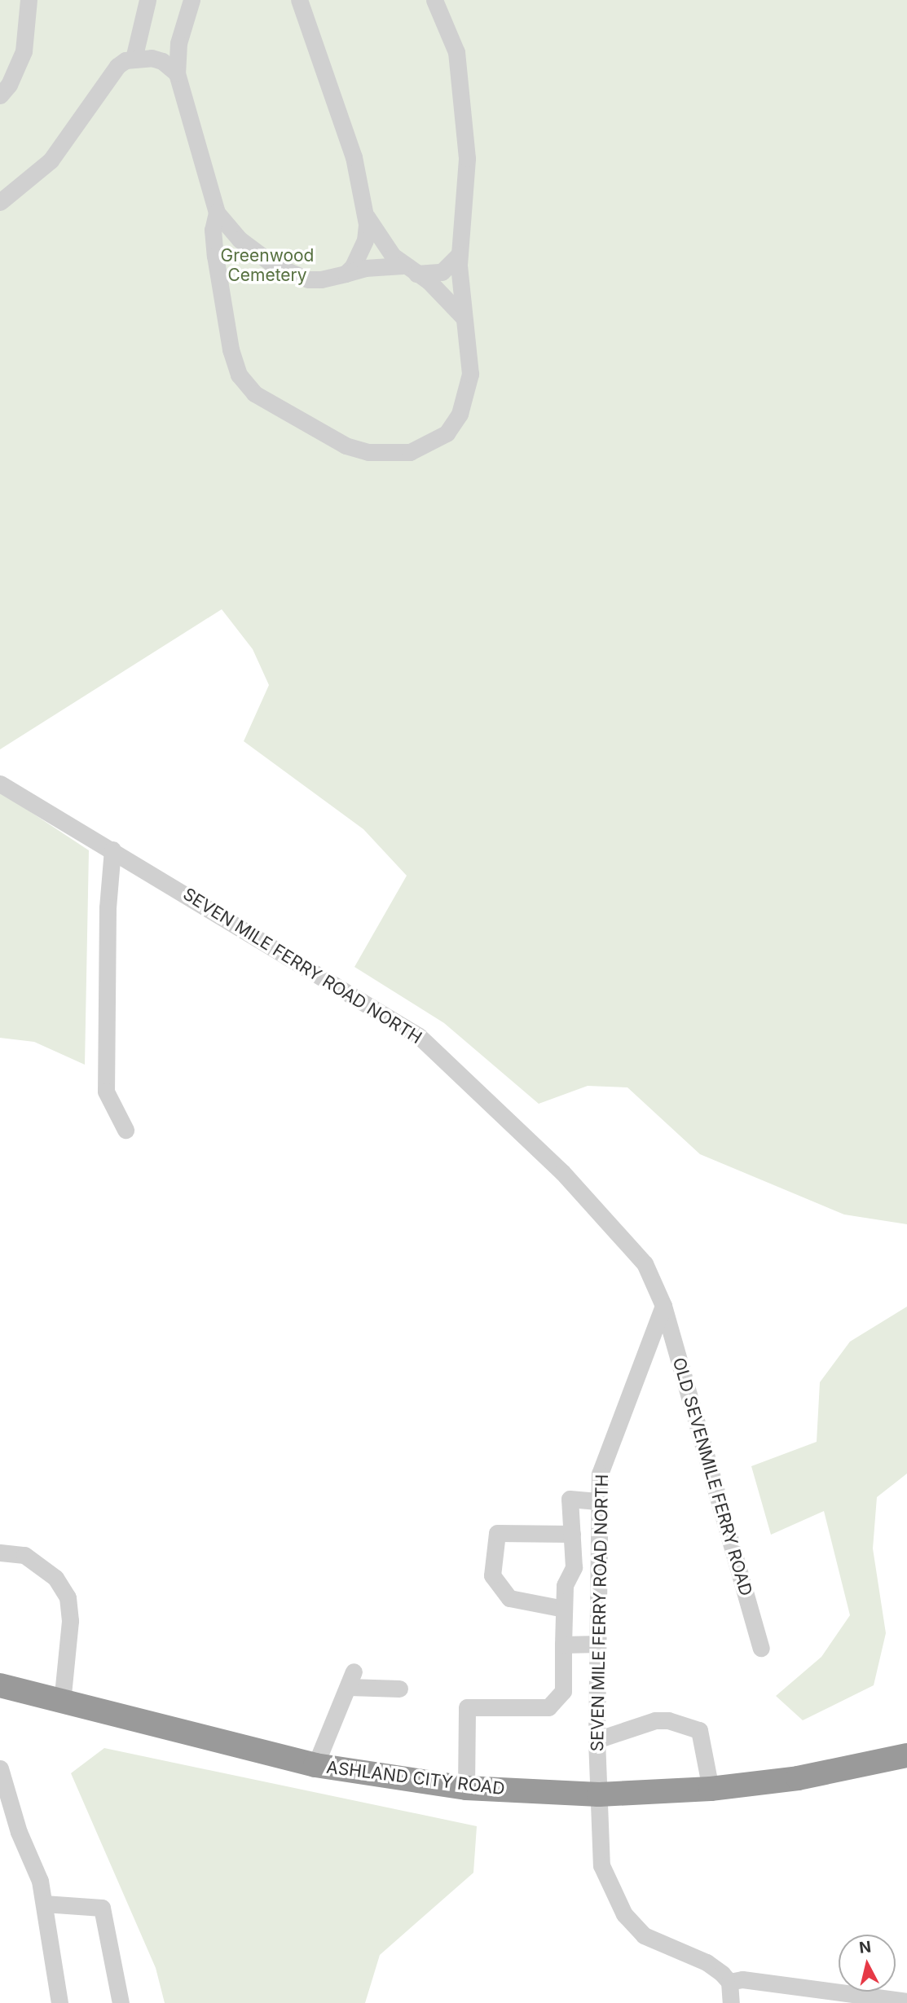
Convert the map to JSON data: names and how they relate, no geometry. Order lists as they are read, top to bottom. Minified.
{"streets":{"highway":["ASHLAND CITY ROAD"],"street":["SEVEN MILE FERRY ROAD NORTH","OLD SEVENMILE FERRY ROAD"]},"crossings":[["SEVEN MILE FERRY ROAD NORTH","OLD SEVENMILE FERRY ROAD"],["SEVEN MILE FERRY ROAD NORTH","ASHLAND CITY ROAD"]],"parks":["Greenwood Cemetery"],"north":"top"}
